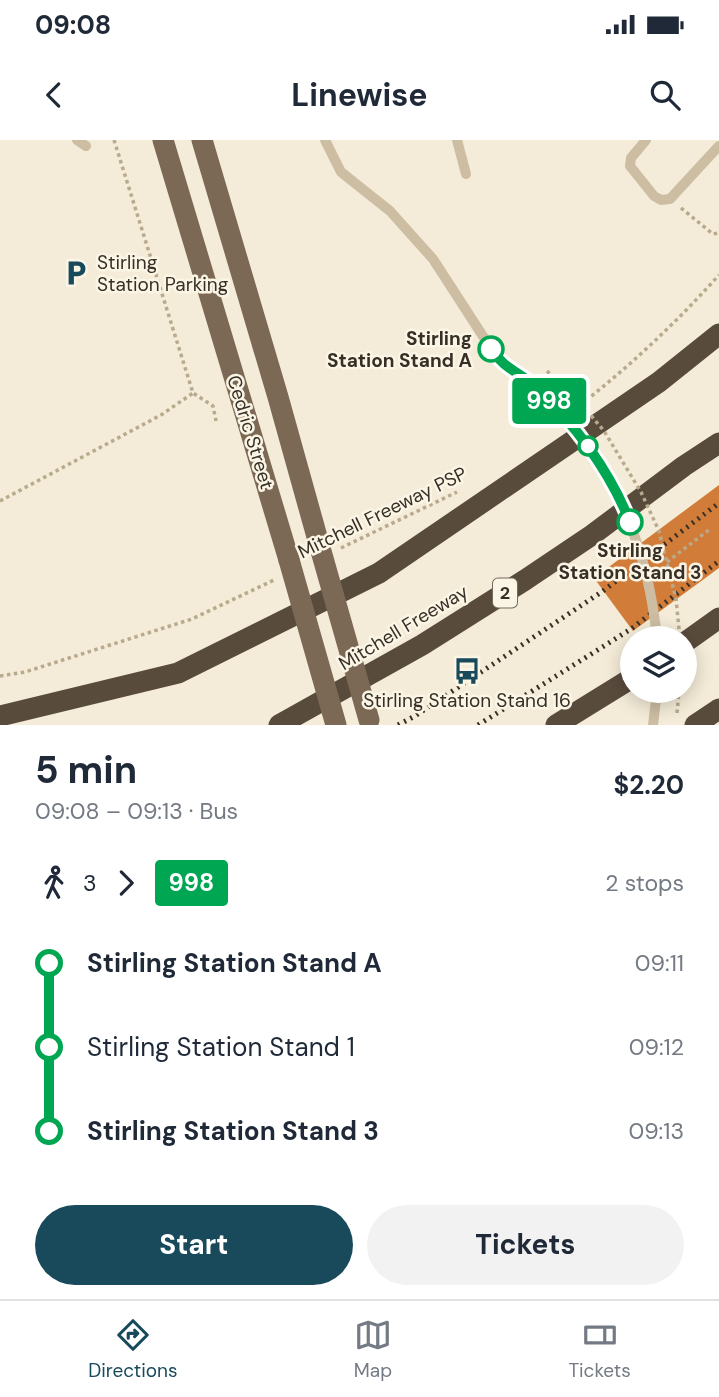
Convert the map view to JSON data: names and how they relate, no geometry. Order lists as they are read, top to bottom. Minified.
{"streets":{"highway":["2","Mitchell Freeway"],"main road":["Cedric Street"],"path":["Mitchell Freeway PSP"]},"crossings":[["Cedric Street","Mitchell Freeway PSP"]],"places":{"parking":["Stirling Station Parking"],"other":["Stirling Station Stand A","Stirling Station Stand 3"],"bus stop":["Stirling Station Stand 16"]},"lines":["bus line 998"],"page":{"status":"09:08","header":"Linewise","on_map":"998","heading":["5 min","09:08 – 09:13 · Bus","$2.20"],"legs":["3","998","2 stops"],"list":[{"name":"Stirling Station Stand A","value":"09:11"},{"name":"Stirling Station Stand 1","value":"09:12"},{"name":"Stirling Station Stand 3","value":"09:13"}],"buttons":["Start","Tickets"],"tabs":["Directions","Map","Tickets"]}}
